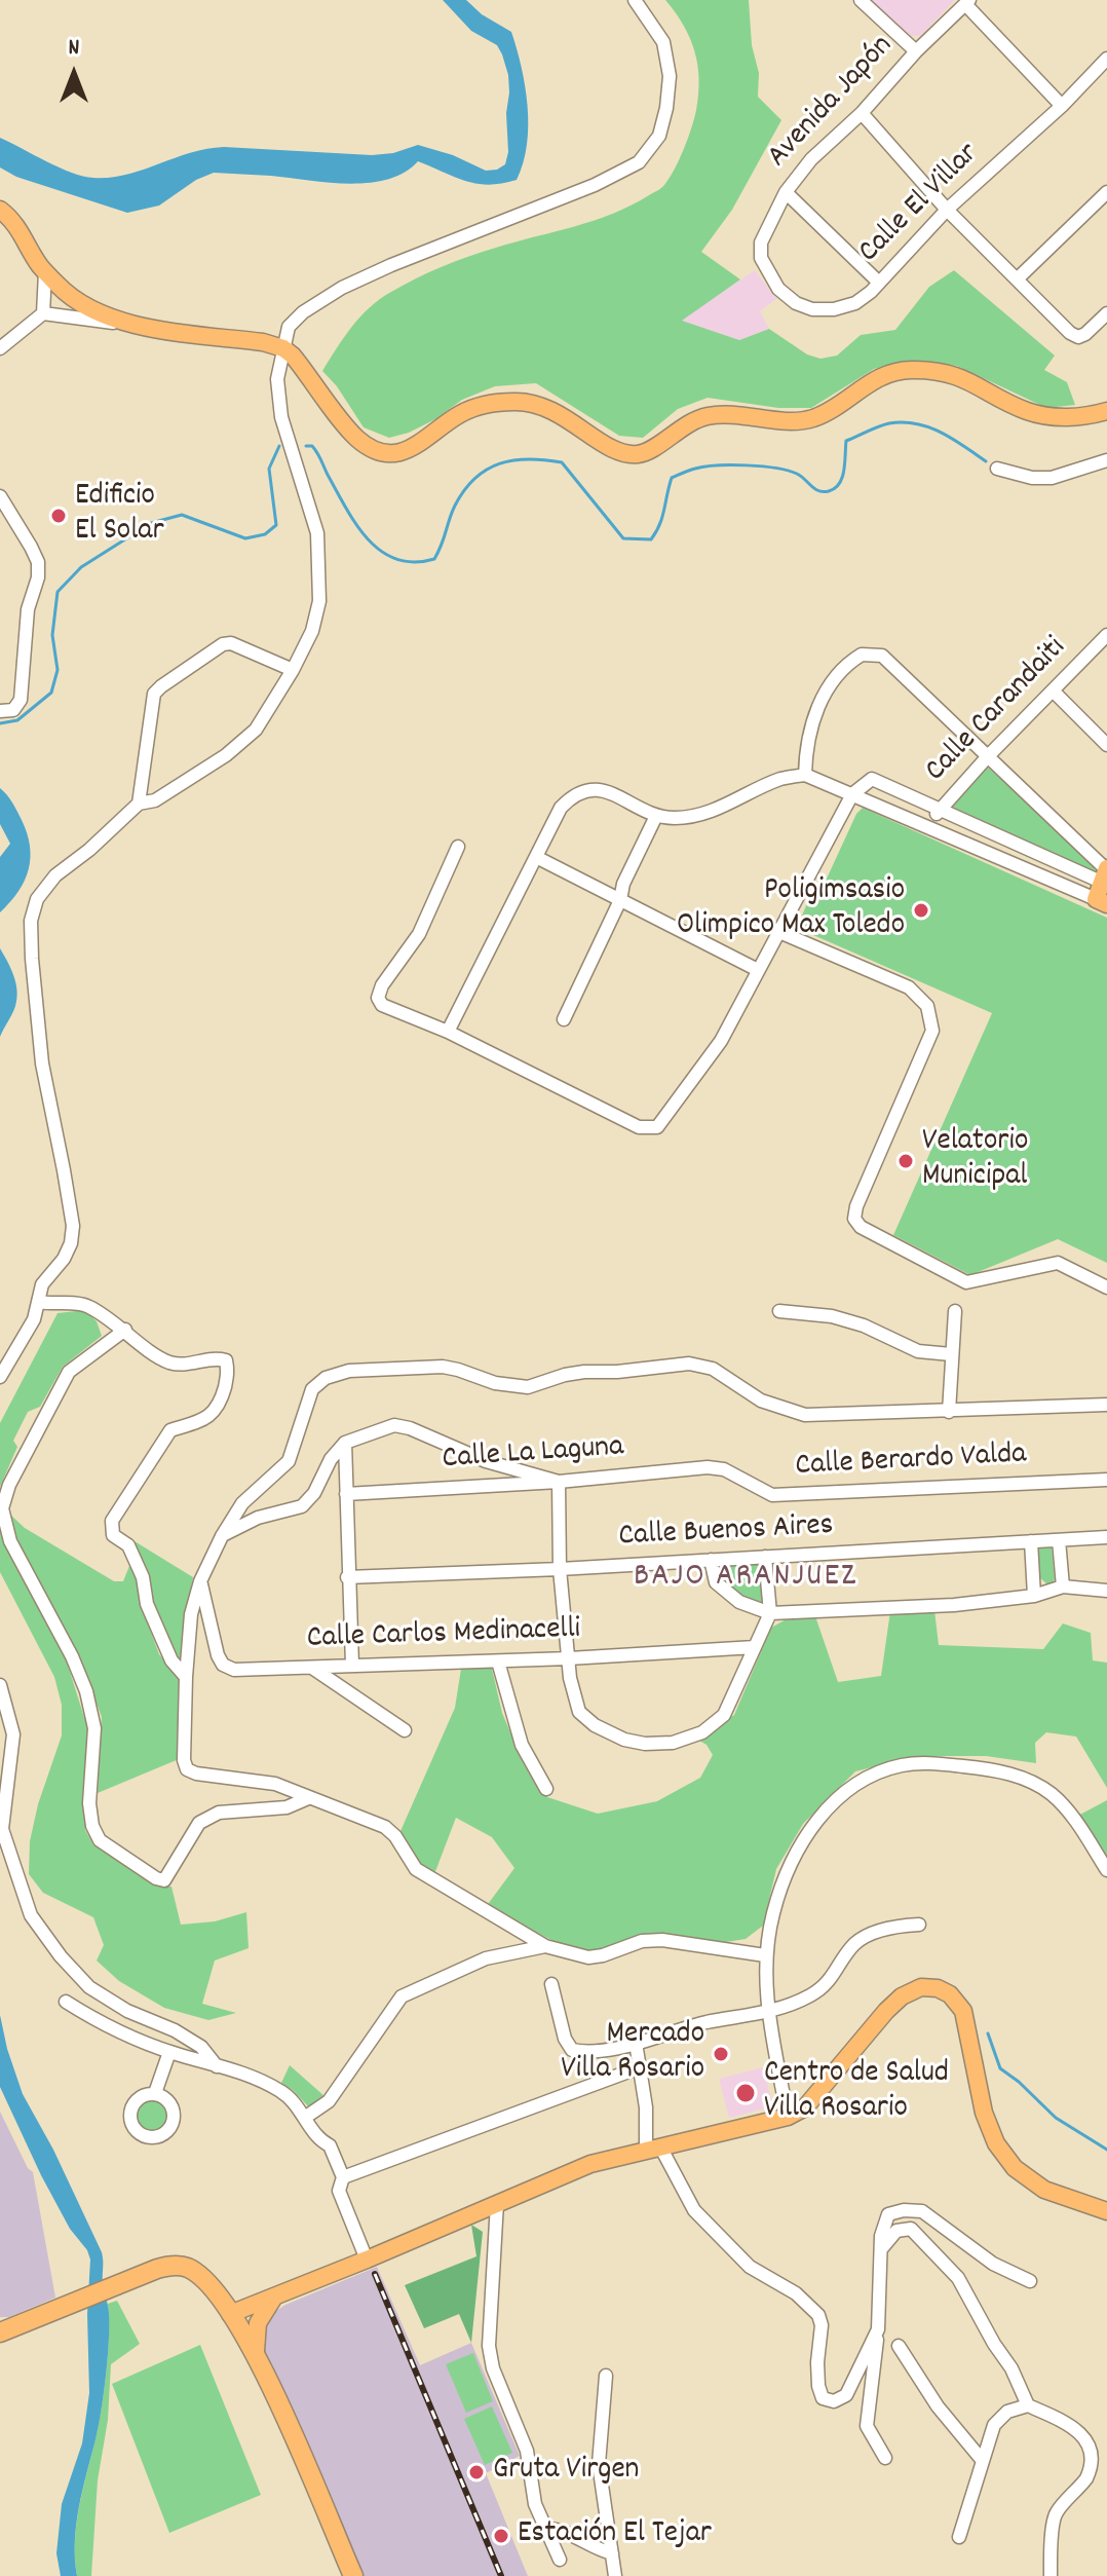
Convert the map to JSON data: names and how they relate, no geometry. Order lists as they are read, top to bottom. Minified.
{"streets":{"street":["Avenida Japón","Calle El Villar","Calle Carandaiti","Calle La Laguna","Calle Berardo Valda","Calle Buenos Aires","Calle Carlos Medinacelli"]},"crossings":[["Avenida Japón","Calle El Villar"],["Calle La Laguna","Calle Berardo Valda"]],"districts":["BAJO ARANJUEZ"],"places":["Edificio El Solar","Poligimsasio Olimpico Max Toledo","Velatorio Municipal","Mercado Villa Rosario","Centro de Salud Villa Rosario","Gruta Virgen","Estación El Tejar"],"north":"top"}
